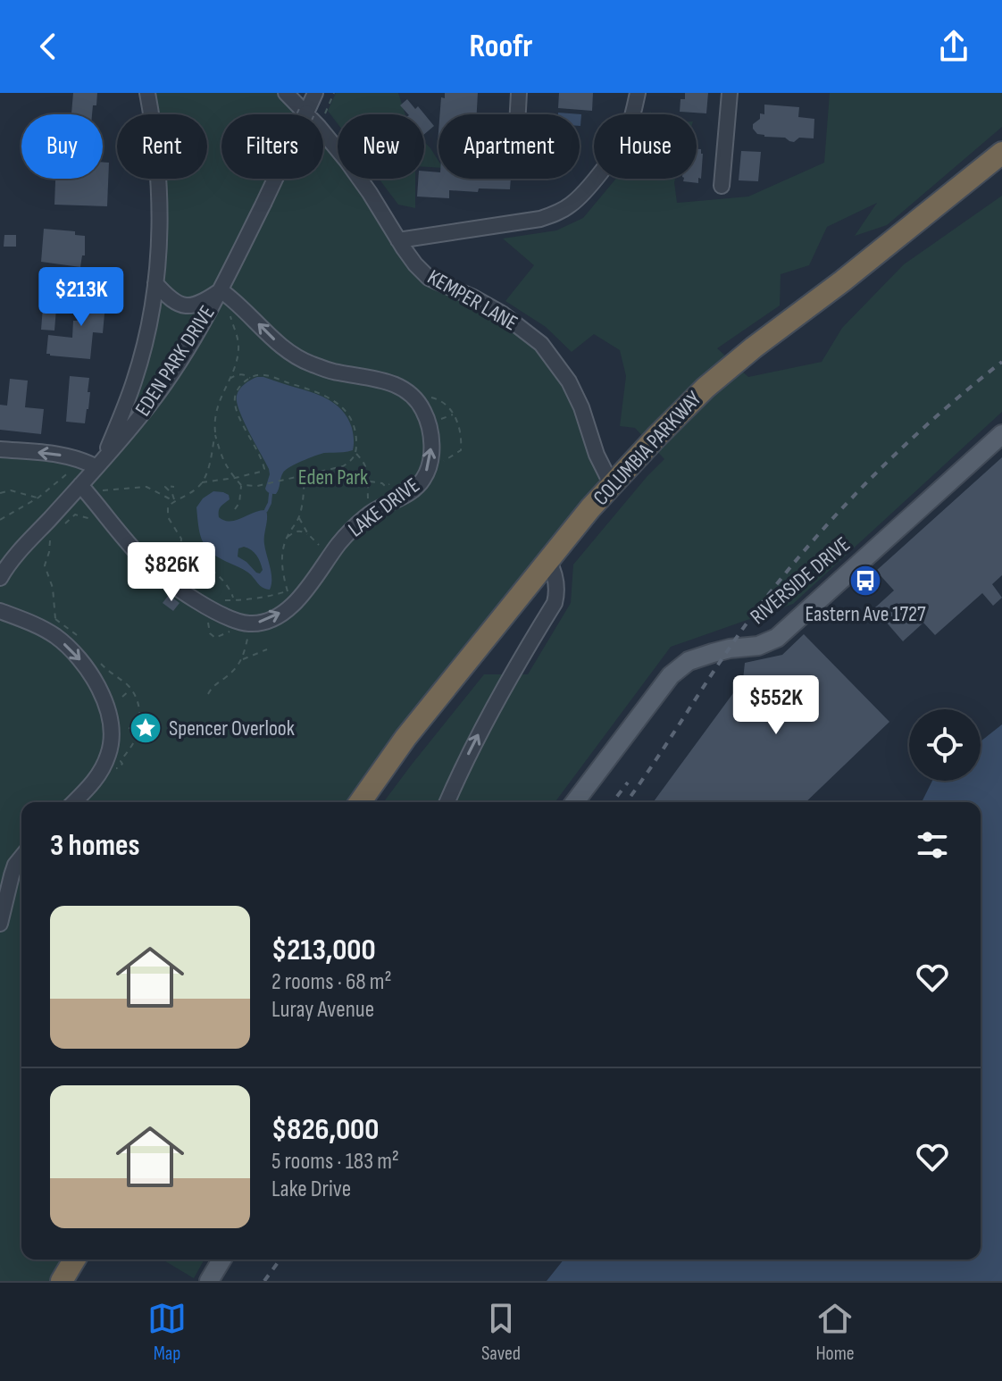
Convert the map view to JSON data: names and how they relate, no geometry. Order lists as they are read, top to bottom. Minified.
{"streets":{"highway":["COLUMBIA PARKWAY"],"main road":["RIVERSIDE DRIVE"],"street":["KEMPER LANE","EDEN PARK DRIVE","LAKE DRIVE"]},"crossings":[["KEMPER LANE","COLUMBIA PARKWAY"]],"parks":["Eden Park"],"places":{"bus stop":["Eastern Ave 1727"],"place":["Spencer Overlook"]},"page":{"header":"Roofr","chip":["Buy","Rent","Filters","New","Apartment","House"],"price":["$213K","$826K","$552K"],"heading":"3 homes","list":[{"name":"$213,000","note":"2 rooms · 68 m² · Luray Avenue"},{"name":"$826,000","note":"5 rooms · 183 m² · Lake Drive"}],"tabs":["Map","Saved","Home"]}}
